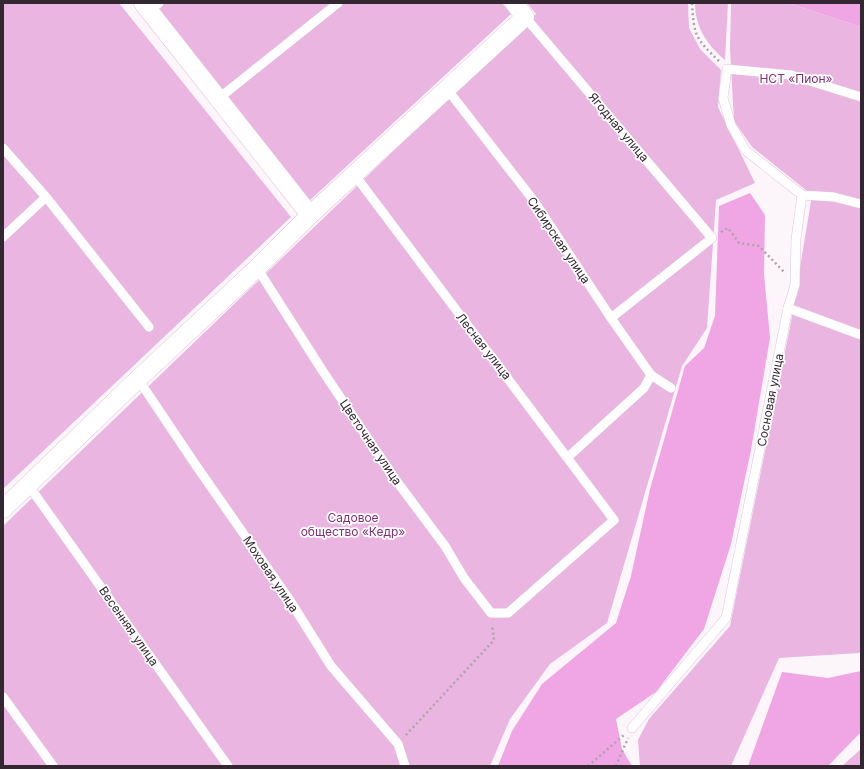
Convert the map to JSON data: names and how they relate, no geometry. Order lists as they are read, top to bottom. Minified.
{"streets":{"lane":["Ягодная улица","Сибирская улица","Лесная улица","Сосновая улица","Цветочная улица","Моховая улица","Весенняя улица"]},"crossings":[["Лесная улица","Цветочная улица"]],"parks":["НСТ «Пион»","Садовое общество «Кедр»"]}
